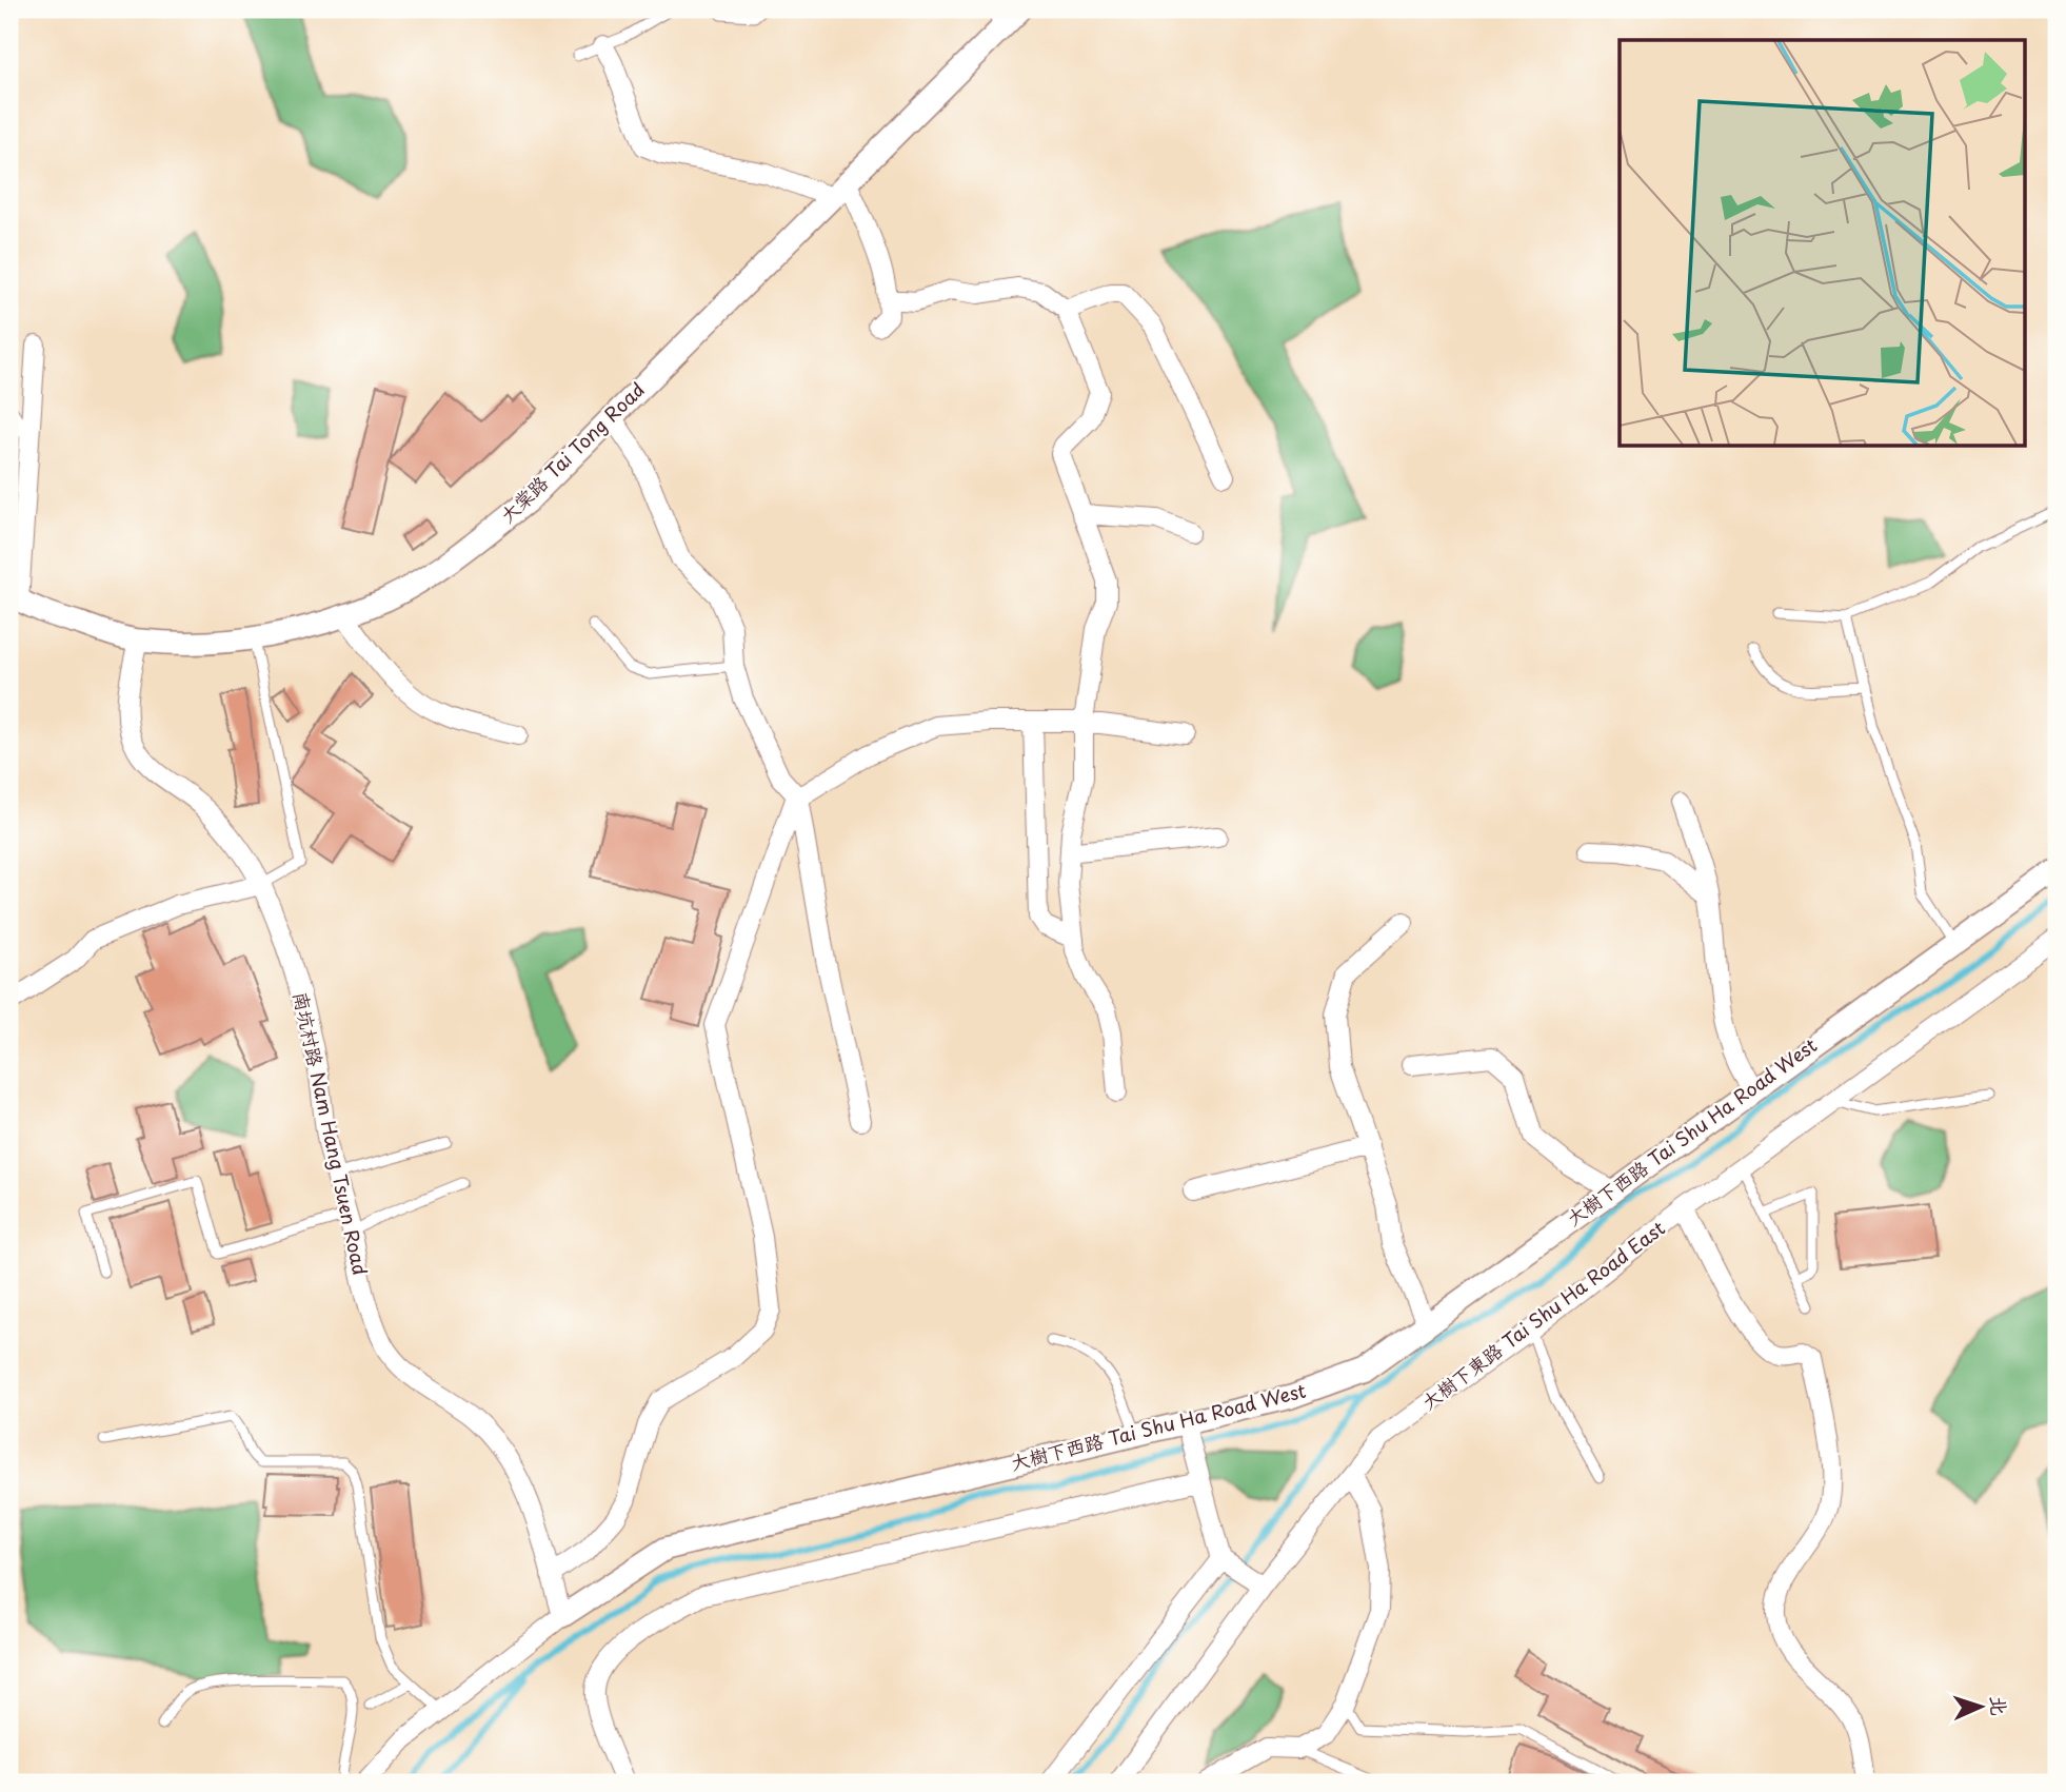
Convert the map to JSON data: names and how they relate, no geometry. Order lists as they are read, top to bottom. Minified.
{"streets":{"street":["大棠路 Tai Tong Road","大樹下西路 Tai Shu Ha Road West","南坑村路 Nam Hang Tsuen Road","大樹下東路 Tai Shu Ha Road East"]},"crossings":[["大棠路 Tai Tong Road","南坑村路 Nam Hang Tsuen Road"],["大樹下西路 Tai Shu Ha Road West","南坑村路 Nam Hang Tsuen Road"]],"north":"right"}
